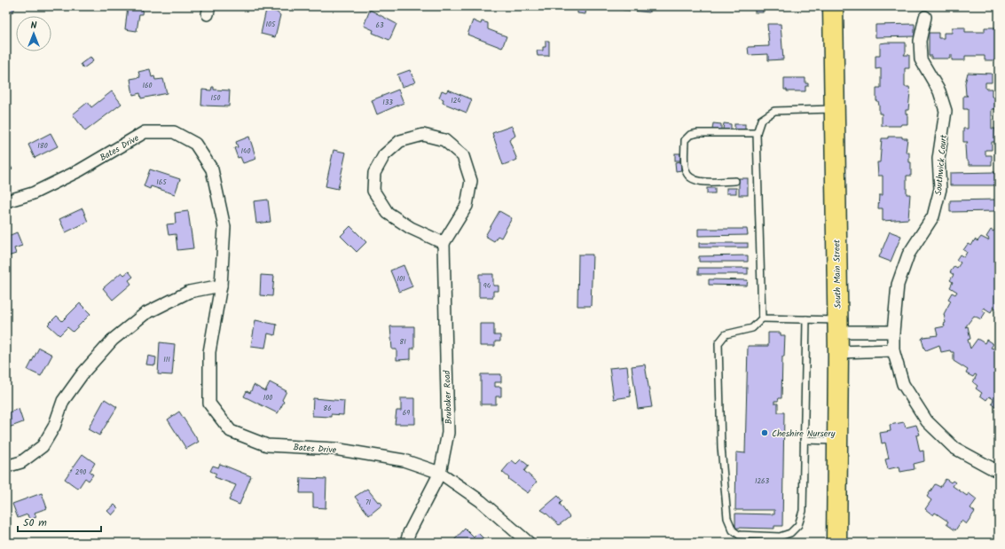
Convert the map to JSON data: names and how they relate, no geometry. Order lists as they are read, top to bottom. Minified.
{"streets":{"highway":["South Main Street"],"street":["Bates Drive","Southwick Court","Brubaker Road"]},"crossings":[["Bates Drive","Brubaker Road"]],"places":["Cheshire Nursery"],"house_numbers":["105","63","160","150","124","133","180","140","165","101","94","81","111","100","86","69","290","1263","71"],"scale_bar":"50 m","north":"top"}
